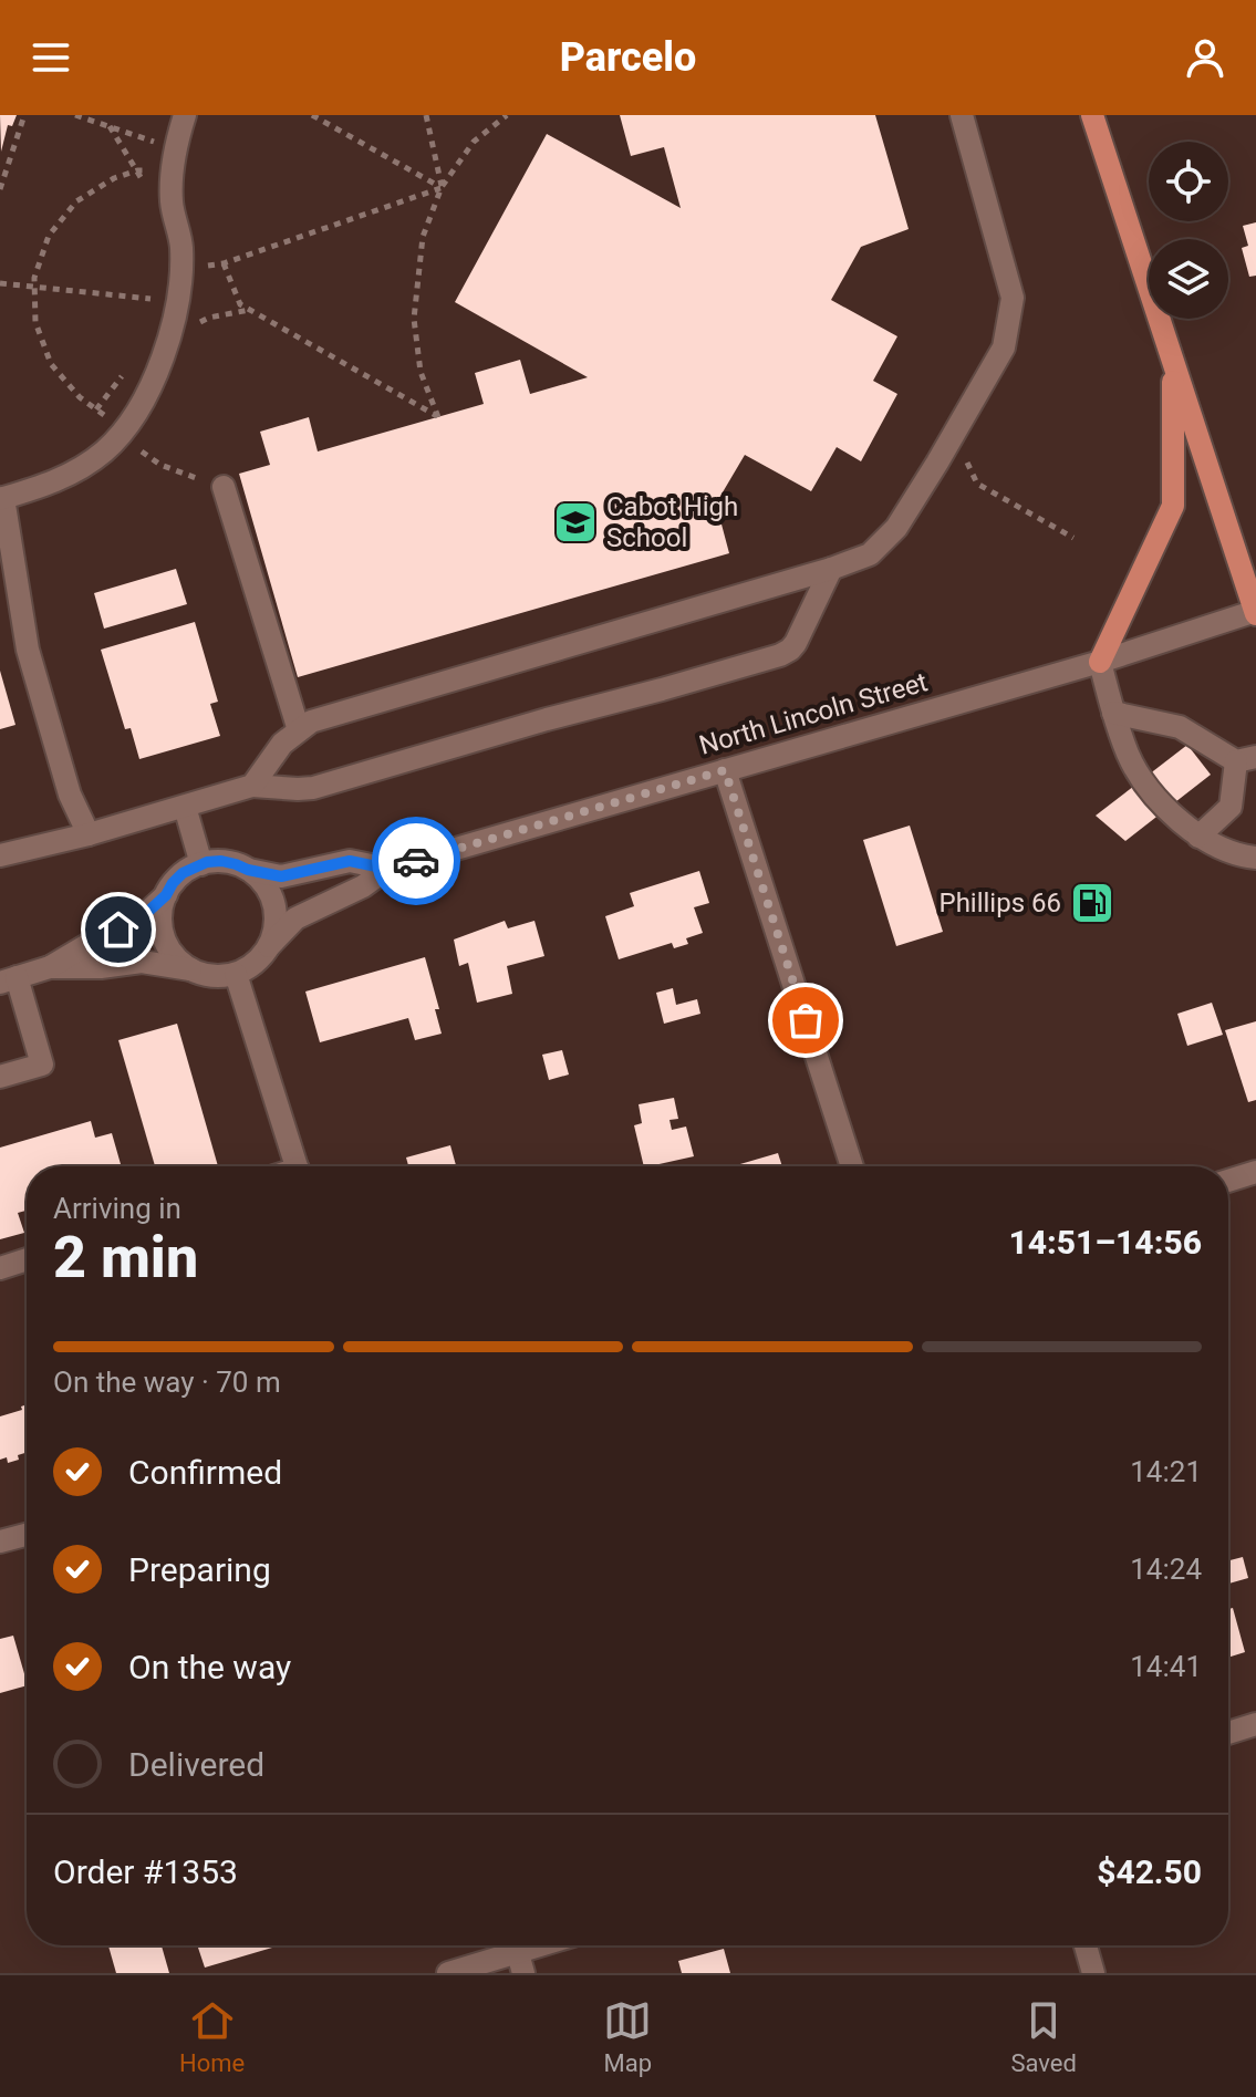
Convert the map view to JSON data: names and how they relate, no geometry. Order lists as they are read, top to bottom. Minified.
{"streets":{"street":["North Lincoln Street"]},"places":{"school or university":["Cabot High School"],"fuel station":["Phillips 66"]},"page":{"header":"Parcelo","heading":["2 min","Arriving in","14:51–14:56"],"panel":["Order #1353","$42.50"],"bar":"On the way · 70 m","list":[["Confirmed","14:21"],["Preparing","14:24"],["On the way","14:41"],"Delivered"],"tabs":["Home","Map","Saved"]}}
